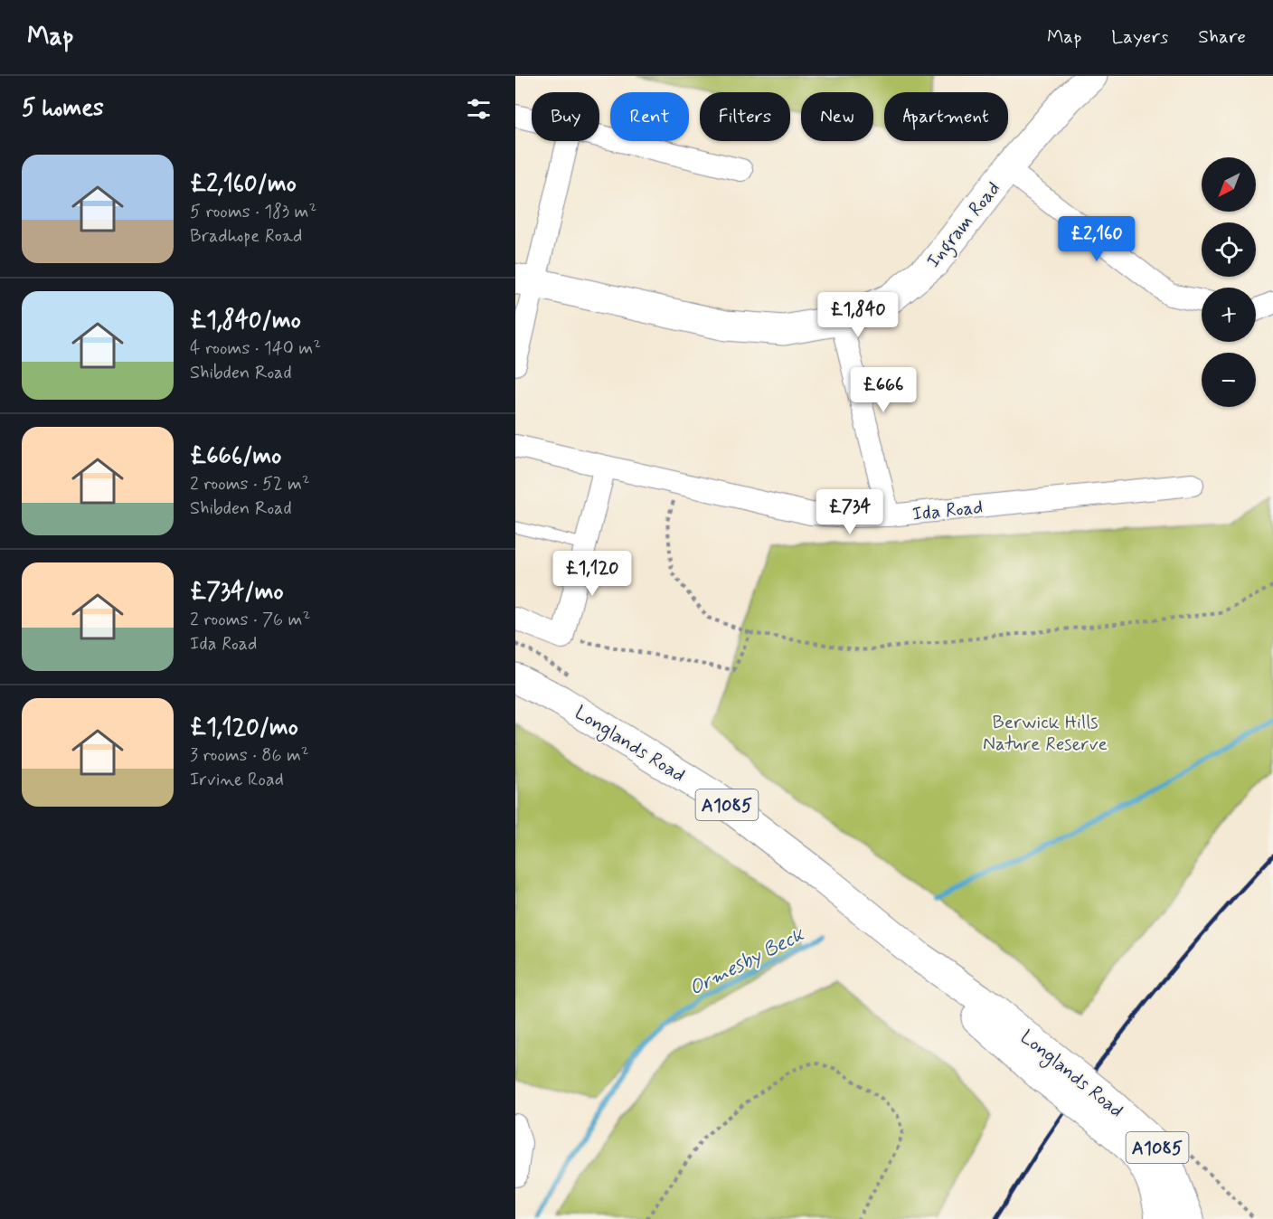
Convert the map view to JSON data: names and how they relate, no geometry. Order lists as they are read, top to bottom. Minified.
{"streets":{"main road":["Ingram Road","Longlands Road","A1085"],"street":["Ida Road"]},"water":["Ormesby Beck"],"parks":["Berwick Hills Nature Reserve"],"north":"bottom left","page":{"header":"Map","nav":["Map","Layers","Share"],"heading":"5 homes","chip":["Buy","Rent","Filters","New","Apartment"],"list":[{"name":"£2,160/mo","note":"5 rooms · 183 m² · Bradhope Road"},{"name":"£1,840/mo","note":"4 rooms · 140 m² · Shibden Road"},{"name":"£666/mo","note":"2 rooms · 52 m² · Shibden Road"},{"name":"£734/mo","note":"2 rooms · 76 m² · Ida Road"},{"name":"£1,120/mo","note":"3 rooms · 86 m² · Irvine Road"}],"map_buttons":["+","−"],"price":["£2,160","£1,840","£666","£734","£1,120"]}}
